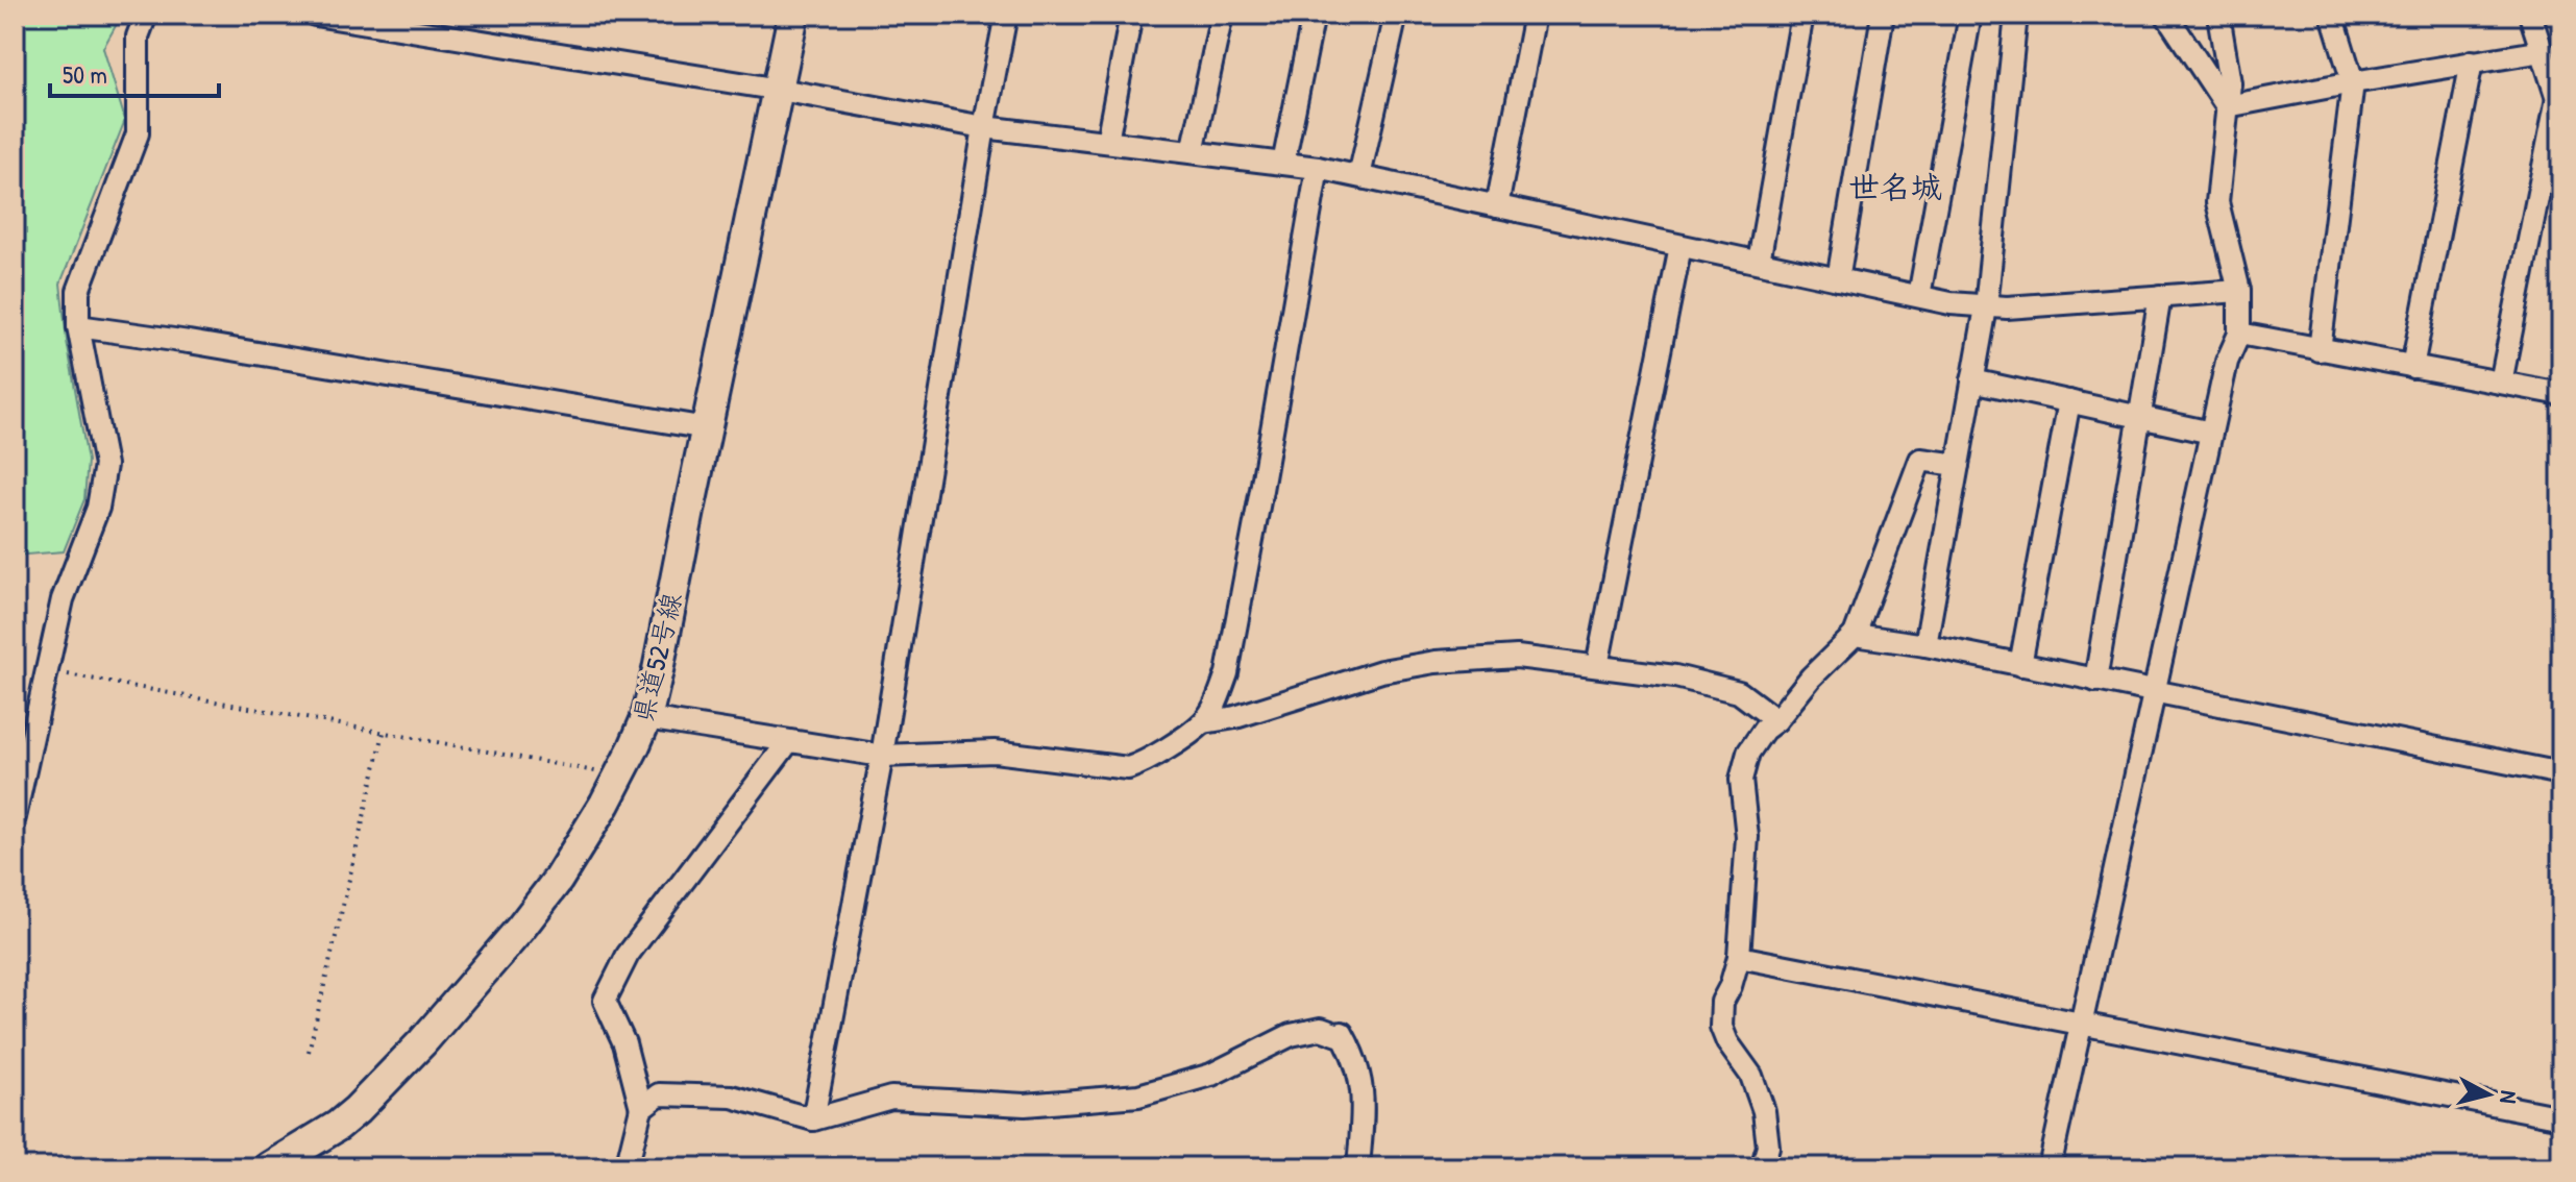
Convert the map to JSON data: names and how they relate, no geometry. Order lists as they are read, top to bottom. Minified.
{"streets":{"main road":["県道52号線"]},"districts":["世名城"],"scale_bar":"50 m","north":"right"}
